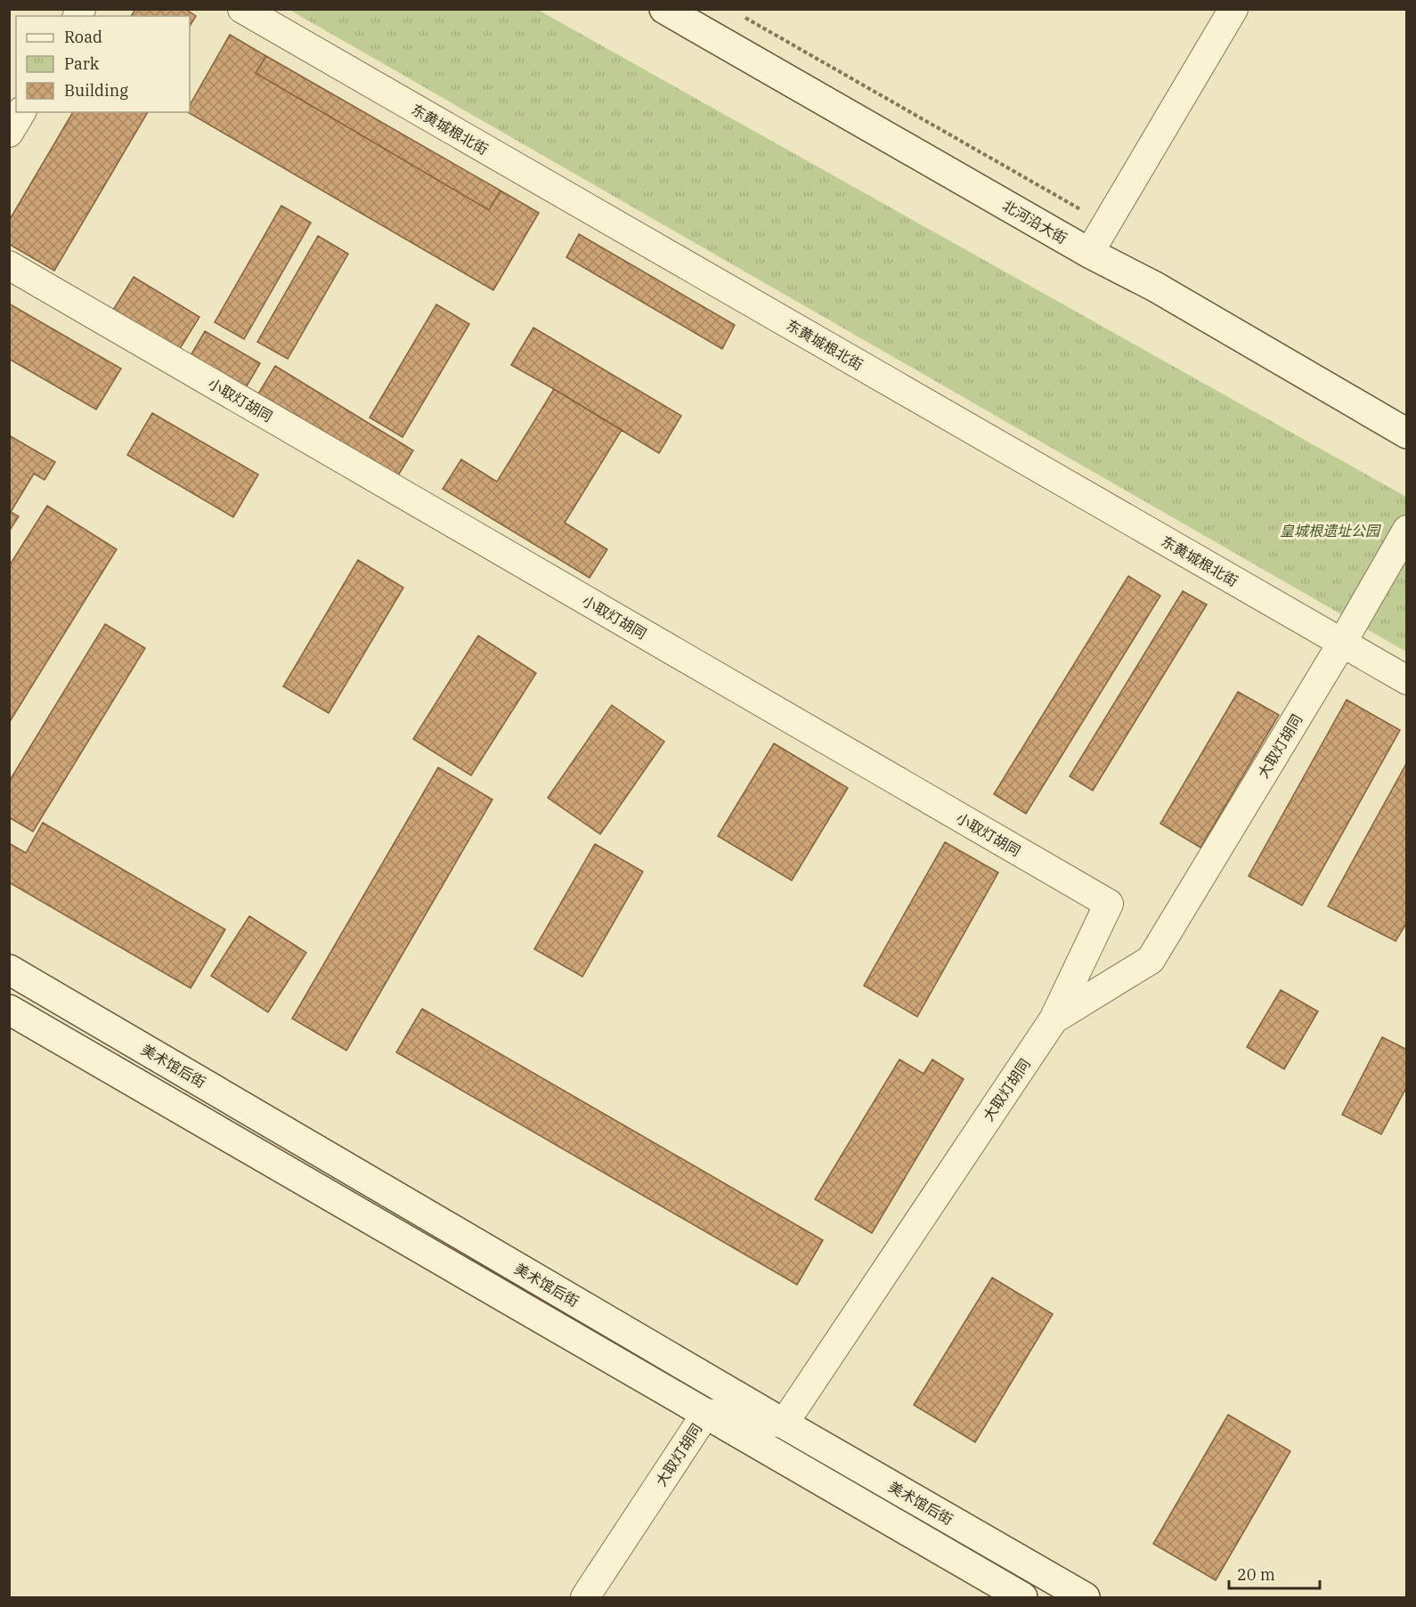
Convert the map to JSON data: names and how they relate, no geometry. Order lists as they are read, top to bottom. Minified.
{"streets":{"main road":["北河沿大街","美术馆后街"],"street":["东黄城根北街","小取灯胡同","大取灯胡同"]},"crossings":[["东黄城根北街","大取灯胡同"],["小取灯胡同","大取灯胡同"],["大取灯胡同","美术馆后街"]],"parks":["皇城根遗址公园"],"legend":["Road","Park","Building"],"scale_bar":"20 m"}
